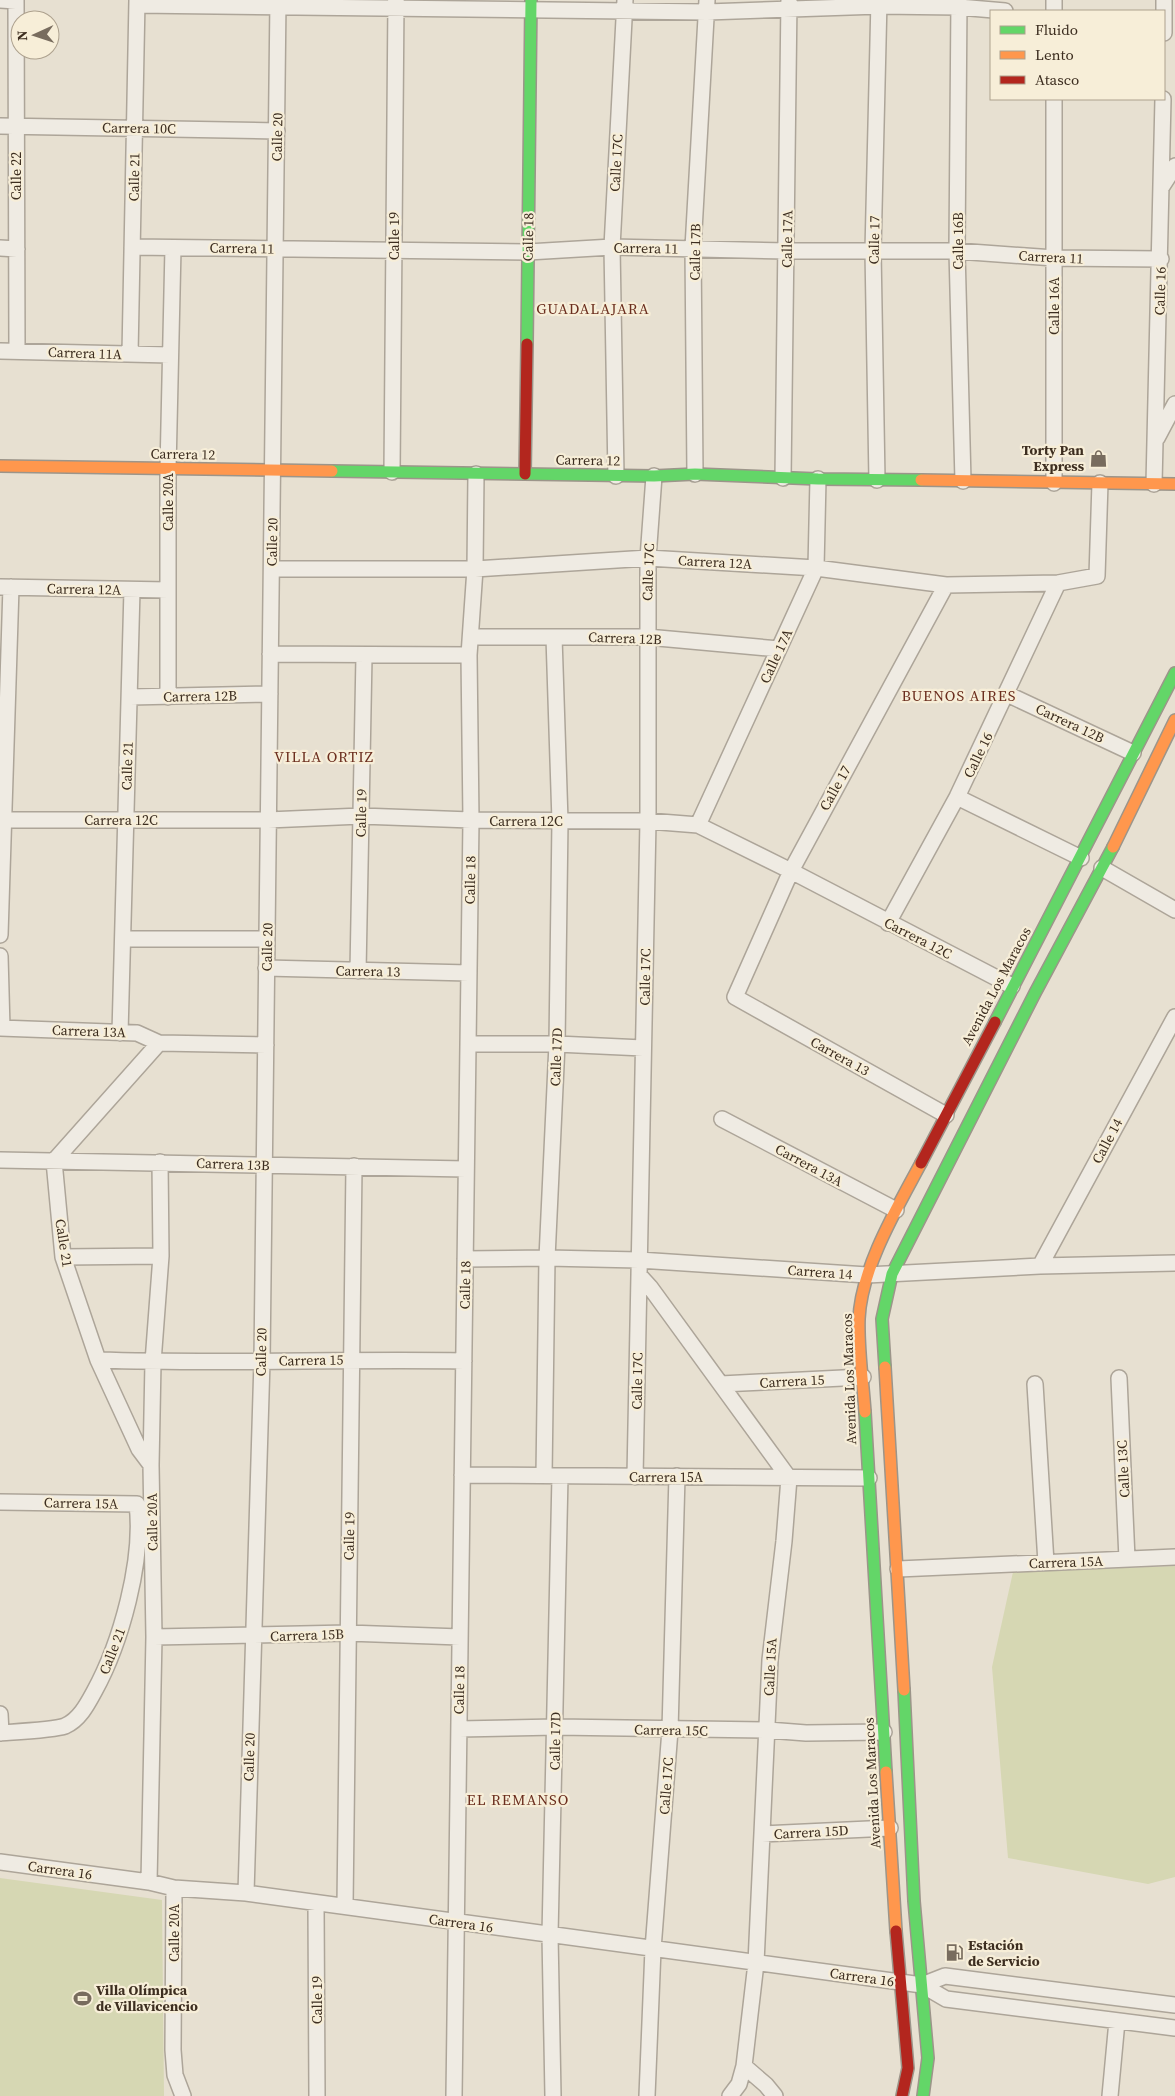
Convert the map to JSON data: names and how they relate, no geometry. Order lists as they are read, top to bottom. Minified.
{"streets":{"street":["Carrera 10C","Calle 20","Calle 17C","Calle 22","Calle 21","Calle 19","Calle 18","Calle 17A","Calle 17","Calle 16B","Carrera 11","Calle 17B","Calle 16","Calle 16A","Carrera 11A","Carrera 12","Calle 20A","Carrera 12A","Carrera 12B","Carrera 12C","Carrera 13","Avenida Los Maracos","Carrera 13A","Calle 17D","Calle 14","Carrera 13B","Carrera 14","Carrera 15","Calle 13C","Carrera 15A","Carrera 15B","Calle 15A","Carrera 15C","Carrera 15D","Carrera 16"]},"crossings":[["Carrera 10C","Calle 20"],["Carrera 10C","Calle 22"],["Carrera 10C","Calle 21"],["Calle 20","Carrera 11"],["Calle 20","Carrera 12"],["Calle 20","Carrera 12A"],["Calle 20","Carrera 12B"],["Calle 20","Carrera 12C"],["Calle 20","Carrera 13"],["Calle 20","Carrera 13A"],["Calle 20","Carrera 13B"],["Calle 20","Carrera 15"],["Calle 20","Carrera 15B"],["Calle 20","Carrera 16"],["Calle 17C","Carrera 11"],["Calle 17C","Carrera 12"],["Calle 17C","Carrera 12A"],["Calle 17C","Carrera 12B"],["Calle 17C","Carrera 12C"],["Calle 17C","Carrera 14"],["Calle 17C","Carrera 15A"],["Calle 17C","Carrera 15C"],["Calle 17C","Carrera 16"],["Calle 22","Carrera 11A"],["Calle 21","Carrera 11"],["Calle 21","Carrera 11A"],["Calle 21","Calle 20A"],["Calle 21","Carrera 12A"],["Calle 21","Carrera 12B"],["Calle 21","Carrera 12C"],["Calle 21","Carrera 13A"],["Calle 21","Carrera 13B"],["Calle 21","Carrera 15"],["Calle 21","Carrera 15A"],["Calle 19","Carrera 11"],["Calle 19","Carrera 12"],["Calle 19","Carrera 12C"],["Calle 19","Carrera 13"],["Calle 19","Carrera 13B"],["Calle 19","Carrera 15"],["Calle 19","Carrera 15B"],["Calle 19","Carrera 16"],["Calle 18","Carrera 11"],["Calle 18","Carrera 12"],["Calle 18","Carrera 12A"],["Calle 18","Carrera 12B"],["Calle 18","Carrera 12C"],["Calle 18","Carrera 13"],["Calle 18","Carrera 13B"],["Calle 18","Carrera 14"],["Calle 18","Carrera 15"],["Calle 18","Carrera 15A"],["Calle 18","Carrera 15B"],["Calle 18","Carrera 15C"],["Calle 18","Carrera 16"],["Calle 17A","Carrera 11"],["Calle 17A","Carrera 12"],["Calle 17A","Carrera 12A"],["Calle 17A","Carrera 12B"],["Calle 17A","Carrera 12C"],["Calle 17","Carrera 11"],["Calle 17","Carrera 12"],["Calle 17","Carrera 12A"],["Calle 17","Carrera 12C"],["Calle 17","Carrera 13"],["Calle 16B","Carrera 11"],["Calle 16B","Carrera 12"],["Carrera 11","Calle 17B"],["Carrera 11","Calle 16"],["Carrera 11","Calle 16A"],["Carrera 11","Calle 20A"],["Calle 17B","Carrera 12"],["Calle 16","Carrera 12"],["Calle 16","Carrera 12A"],["Calle 16","Carrera 12B"],["Calle 16","Carrera 12C"],["Calle 16A","Carrera 12"],["Carrera 11A","Calle 20A"],["Carrera 12","Calle 20A"],["Carrera 12","Carrera 12A"],["Calle 20A","Carrera 12A"],["Calle 20A","Carrera 12B"],["Calle 20A","Carrera 13B"],["Calle 20A","Carrera 15"],["Calle 20A","Carrera 15A"],["Calle 20A","Carrera 15B"],["Calle 20A","Carrera 16"],["Carrera 12B","Avenida Los Maracos"],["Carrera 12B","Calle 17D"],["Carrera 12C","Avenida Los Maracos"],["Carrera 12C","Calle 17D"],["Carrera 13","Avenida Los Maracos"],["Avenida Los Maracos","Carrera 13A"],["Avenida Los Maracos","Carrera 14"],["Avenida Los Maracos","Carrera 15"],["Avenida Los Maracos","Carrera 15A"],["Avenida Los Maracos","Carrera 15C"],["Avenida Los Maracos","Carrera 15D"],["Avenida Los Maracos","Carrera 16"],["Calle 17D","Carrera 14"],["Calle 17D","Carrera 15A"],["Calle 17D","Carrera 15C"],["Calle 17D","Carrera 16"],["Calle 14","Carrera 14"],["Calle 13C","Carrera 15A"],["Carrera 15A","Calle 15A"],["Calle 15A","Carrera 15C"],["Calle 15A","Carrera 15D"],["Calle 15A","Carrera 16"]],"districts":["GUADALAJARA","BUENOS AIRES","VILLA ORTIZ","EL REMANSO"],"places":{"shop":["Torty Pan Express"],"fuel station":["Estación de Servicio"],"sports":["Villa Olímpica de Villavicencio"]},"legend":["Fluido","Lento","Atasco"],"north":"left"}
